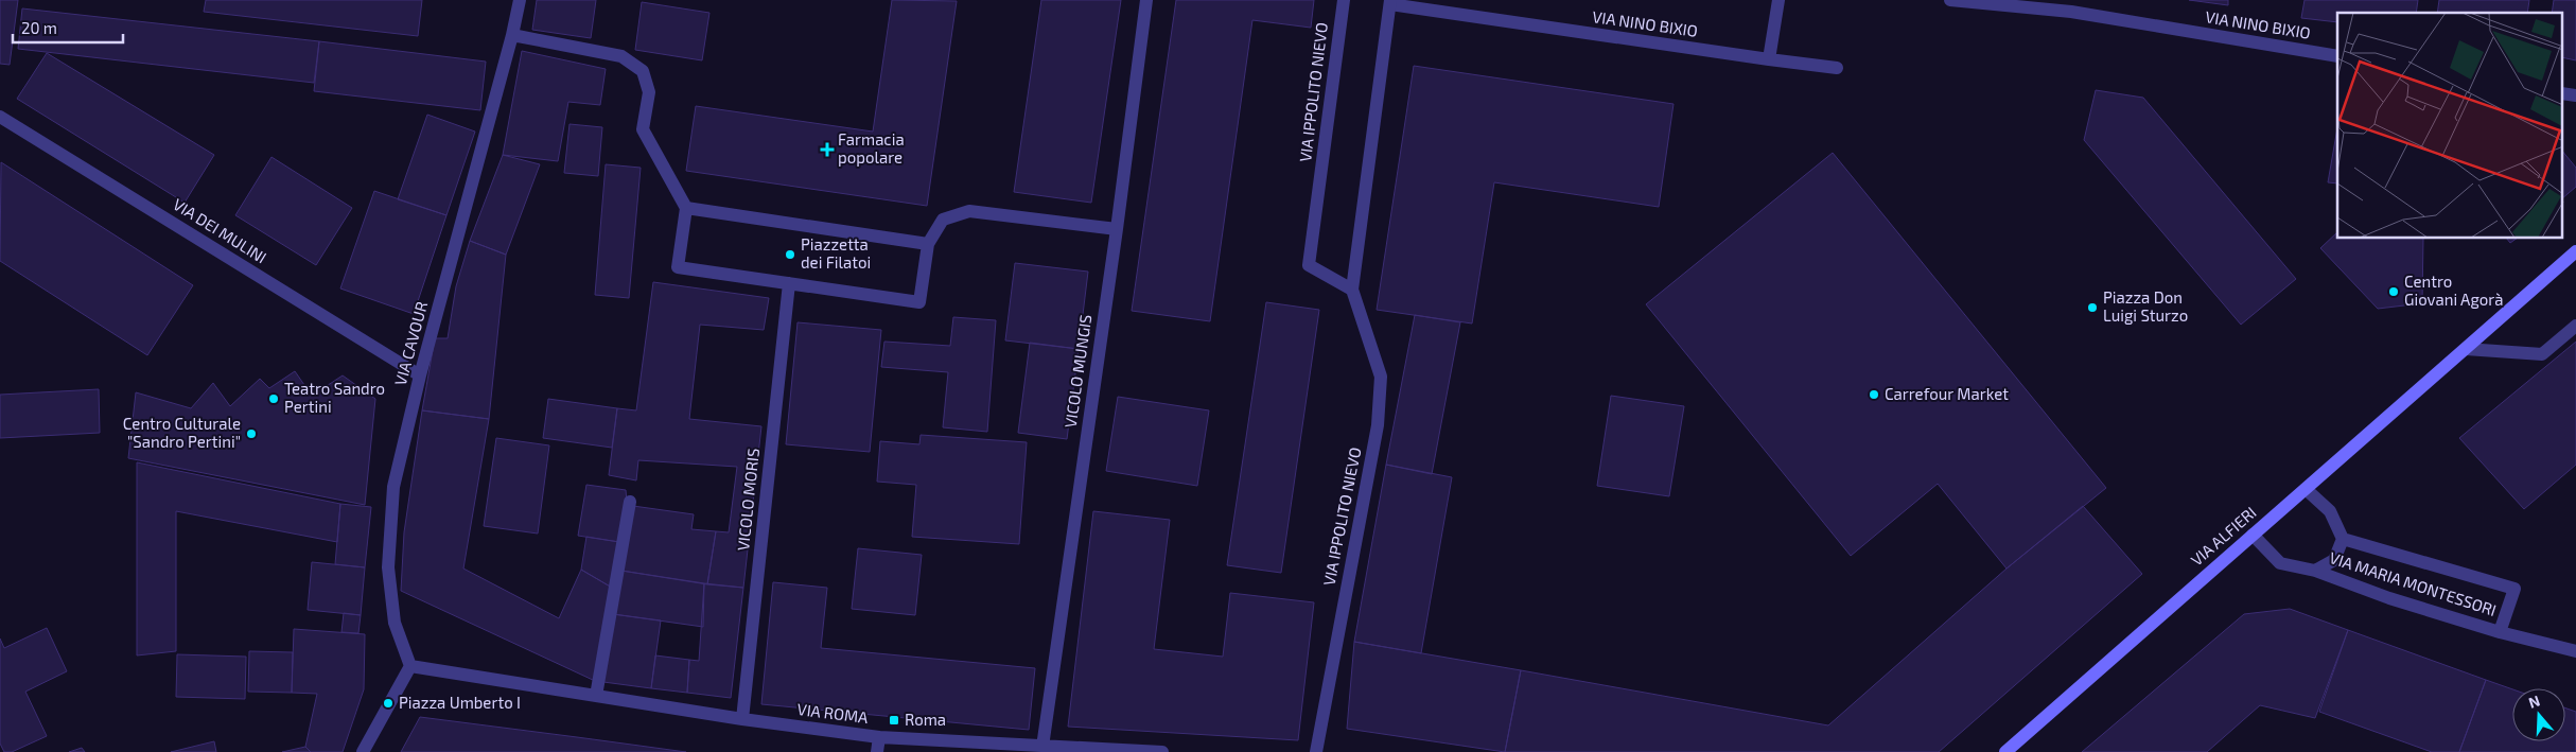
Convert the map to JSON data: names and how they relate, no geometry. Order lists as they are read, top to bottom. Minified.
{"streets":{"street":["VIA NINO BIXIO","VIA IPPOLITO NIEVO","VIA DEI MULINI","VIA CAVOUR","VICOLO MUNGIS","VICOLO MORIS","VIA ALFIERI","VIA MARIA MONTESSORI","VIA ROMA"]},"crossings":[["VIA NINO BIXIO","VIA IPPOLITO NIEVO"],["VIA DEI MULINI","VIA CAVOUR"],["VIA CAVOUR","VIA ROMA"],["VICOLO MUNGIS","VIA ROMA"],["VICOLO MORIS","VIA ROMA"],["VIA ALFIERI","VIA MARIA MONTESSORI"]],"places":{"health":["Farmacia popolare"],"other":["Piazzetta dei Filatoi","Centro Giovani Agorà","Piazza Don Luigi Sturzo","Carrefour Market","Teatro Sandro Pertini","Centro Culturale \"Sandro Pertini\"","Piazza Umberto I"],"transit":["Roma"]},"scale_bar":"20 m","north":"top"}
